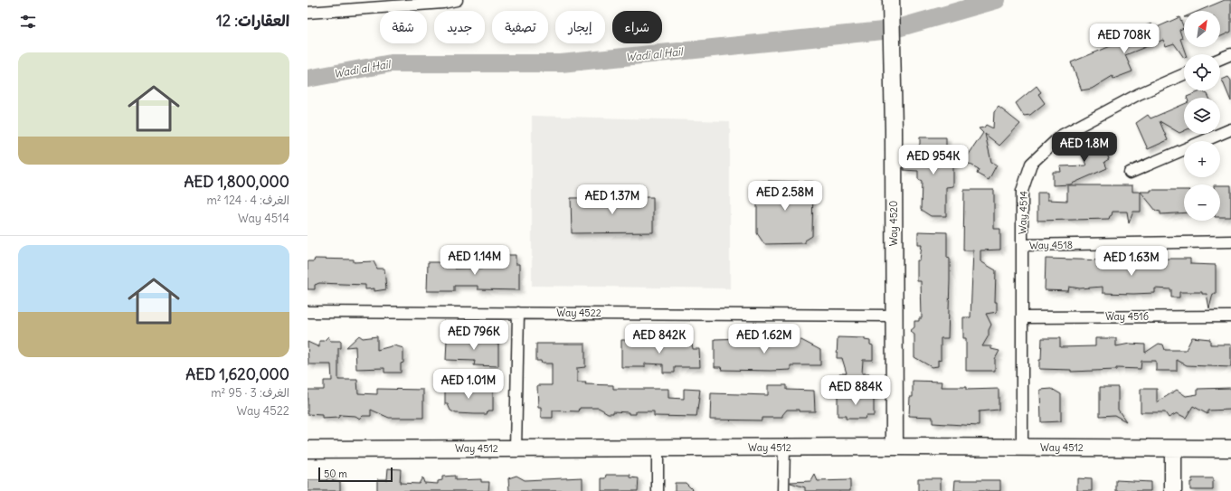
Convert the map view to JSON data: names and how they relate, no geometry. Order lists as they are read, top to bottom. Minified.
{"streets":{"street":["Way 4514","Way 4520","Way 4518","Way 4522","Way 4516","Way 4512"]},"crossings":[["Way 4514","Way 4518"],["Way 4514","Way 4516"],["Way 4514","Way 4512"],["Way 4520","Way 4522"],["Way 4520","Way 4512"]],"water":["Wadi al Hail"],"scale_bar":"50 m","north":"top right","page":{"heading":"العقارات: 12","map_buttons":["+","−"],"chip":["شراء","إيجار","تصفية","جديد","شقة"],"price":["AED 708K","AED 1.8M","AED 954K","AED 2.58M","AED 1.37M","AED 1.14M","AED 1.63M","AED 796K","AED 842K","AED 1.62M","AED 1.01M","AED 884K"],"list":[{"name":"AED 1,800,000","note":"الغرف: 4 · 124 m² · Way 4514"},{"name":"AED 1,620,000","note":"الغرف: 3 · 95 m² · Way 4522"}],"scale":"50 m"}}
